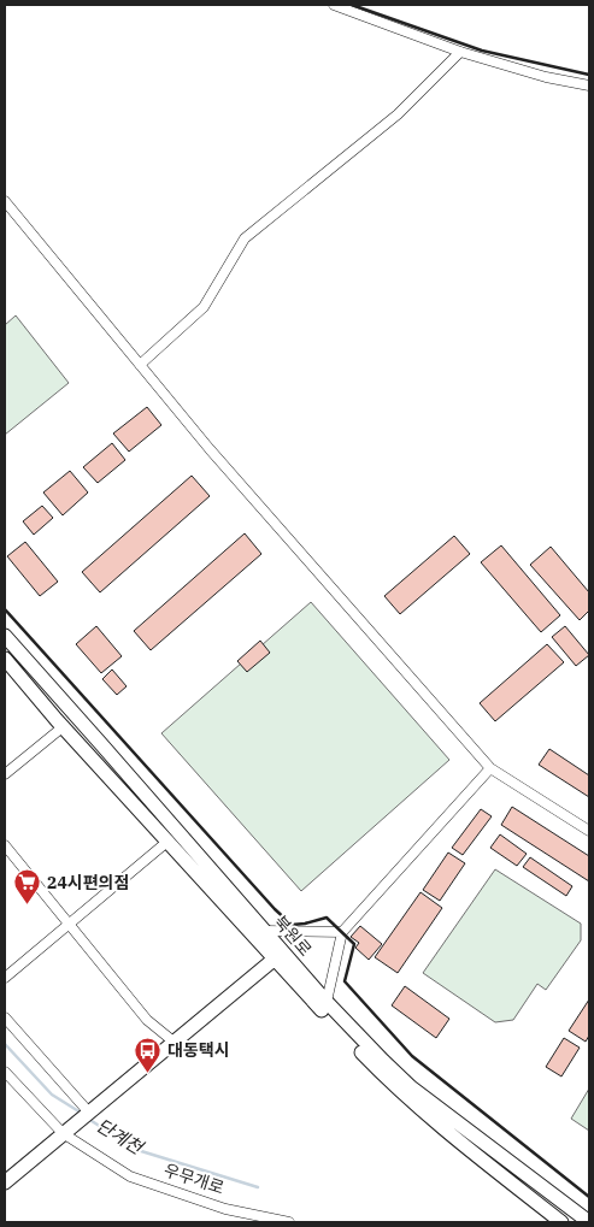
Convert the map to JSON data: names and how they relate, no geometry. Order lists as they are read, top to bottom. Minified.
{"streets":{"street":["북원로","우무개로"]},"water":["단계천"],"places":{"supermarket":["24시편의점"],"bus stop":["대동택시"]}}
